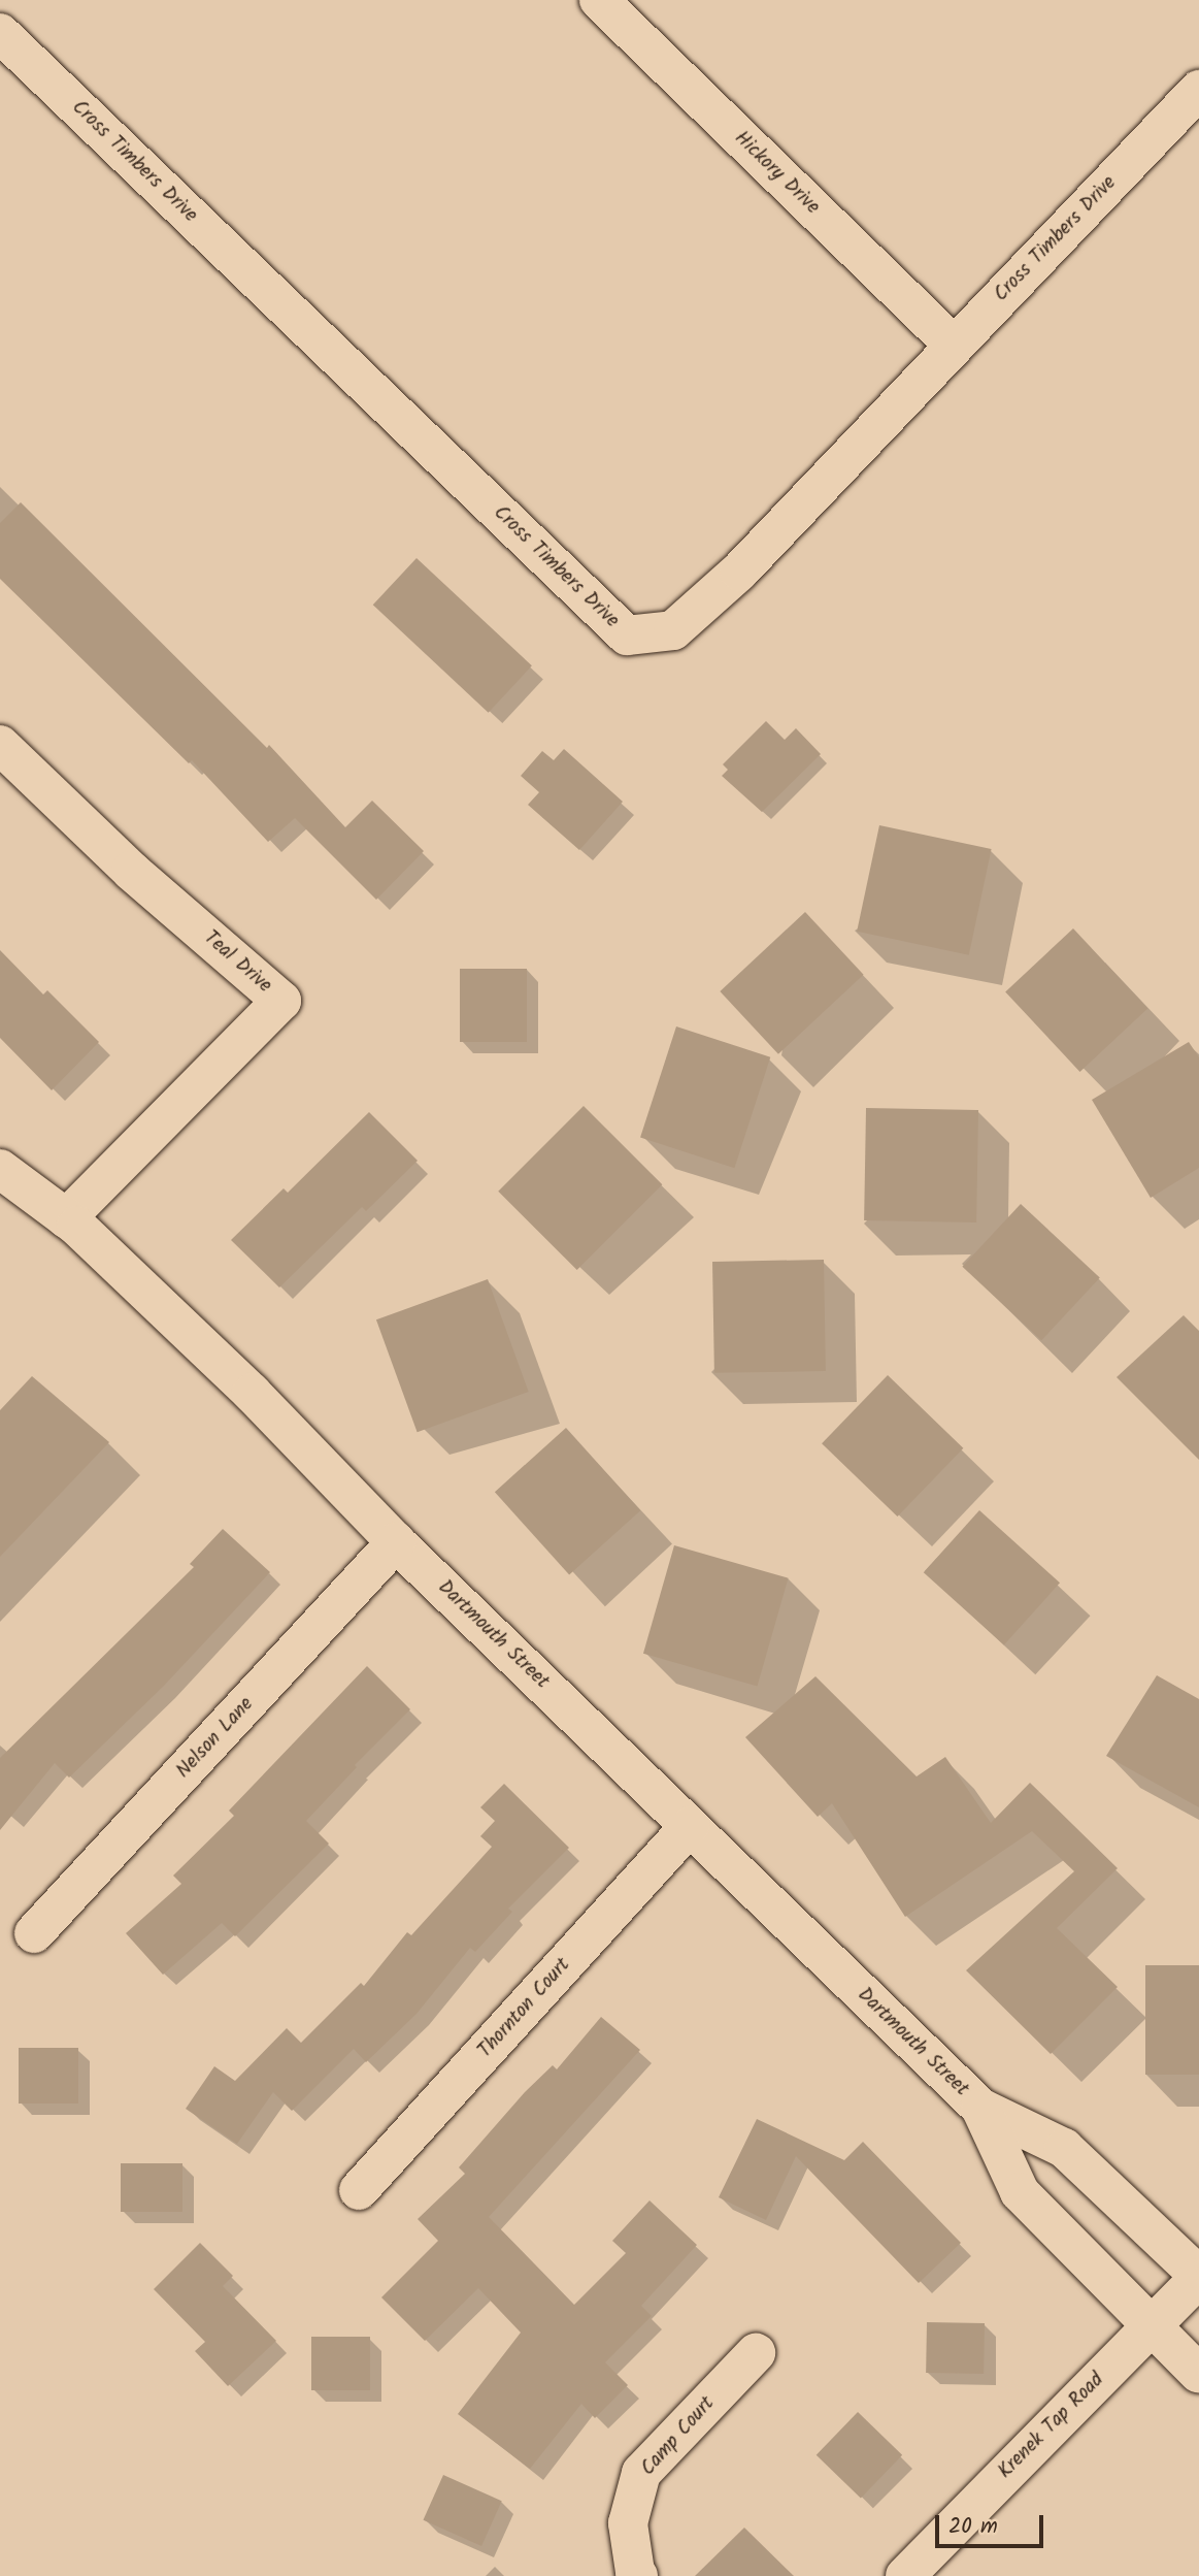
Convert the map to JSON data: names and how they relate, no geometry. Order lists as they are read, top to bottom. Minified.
{"streets":{"street":["Cross Timbers Drive","Hickory Drive","Teal Drive","Dartmouth Street","Nelson Lane","Thornton Court","Krenek Tap Road","Camp Court"]},"crossings":[["Cross Timbers Drive","Hickory Drive"],["Teal Drive","Dartmouth Street"],["Dartmouth Street","Nelson Lane"],["Dartmouth Street","Thornton Court"],["Dartmouth Street","Krenek Tap Road"]],"scale_bar":"20 m"}
